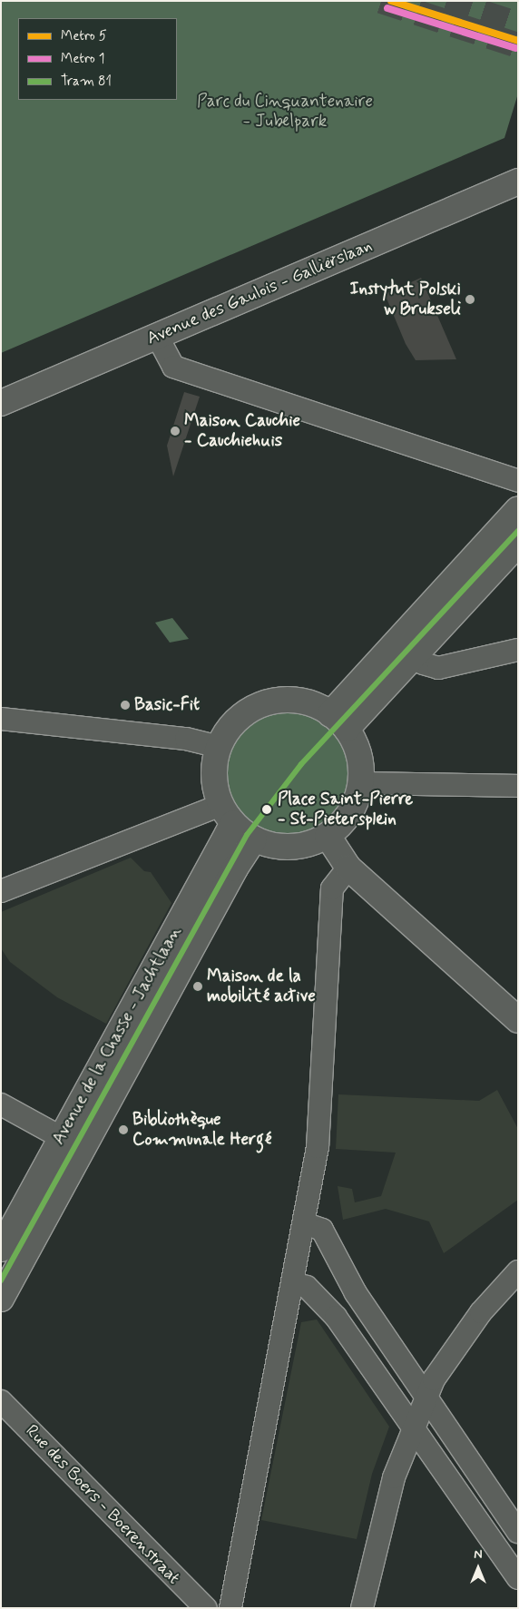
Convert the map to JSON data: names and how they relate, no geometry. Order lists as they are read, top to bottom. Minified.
{"streets":{"street":["Avenue des Gaulois - Galliërslaan","Avenue de la Chasse - Jachtlaan","Rue des Boers - Boerenstraat"]},"parks":["Parc du Cinquantenaire - Jubelpark"],"places":["Instytut Polski w Brukseli","Maison Cauchie - Cauchiehuis","Basic-Fit","Place Saint-Pierre - St-Pietersplein","Maison de la mobilité active","Bibliothèque Communale Hergé"],"lines":["metro line 5","metro line 1","tram line 81"],"legend":["Metro 5","Metro 1","Tram 81"],"north":"top"}
